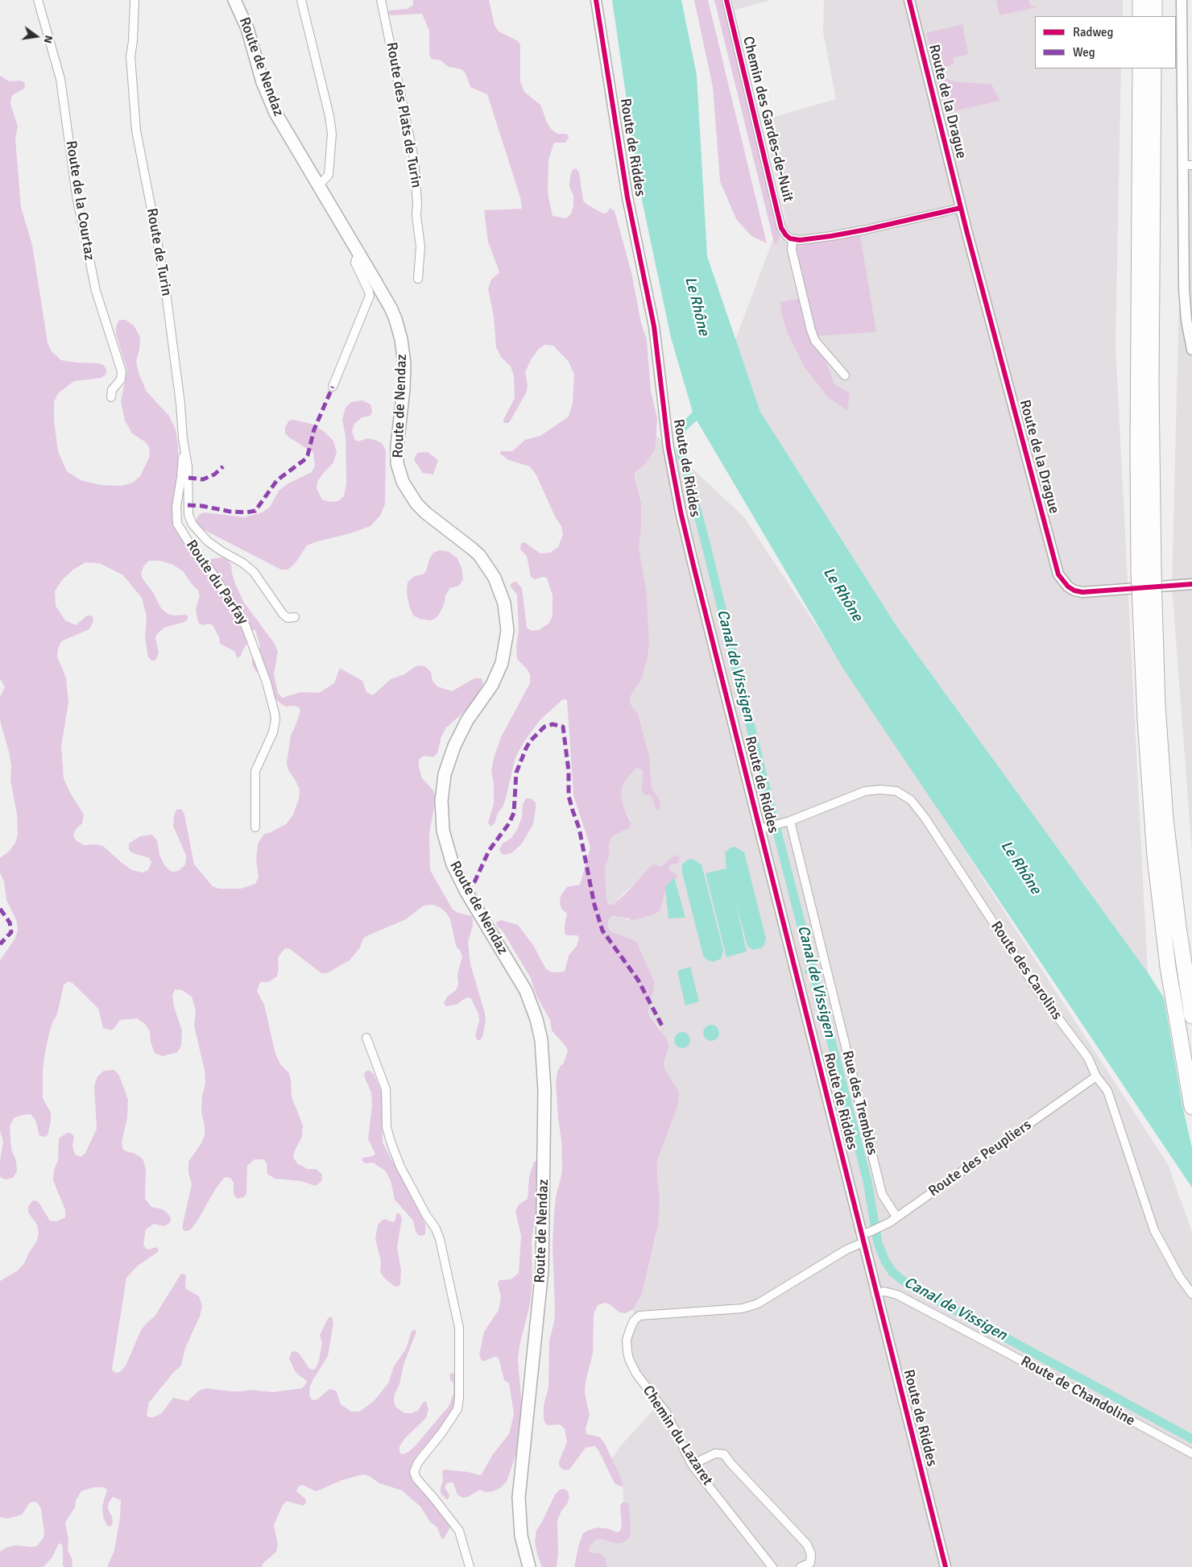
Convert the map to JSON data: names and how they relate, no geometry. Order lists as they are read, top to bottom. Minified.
{"streets":{"main road":["Route de Nendaz"],"street":["Route de la Drague","Route des Plats de Turin","Chemin des Gardes-de-Nuit","Route de Riddes","Route de la Courtaz","Route de Turin","Route du Parfay","Route des Carolins","Rue des Trembles","Route des Peupliers","Route de Chandoline","Chemin du Lazaret"]},"crossings":[["Route de Riddes","Route des Carolins"],["Route de Riddes","Route des Peupliers"],["Route de Riddes","Route de Chandoline"],["Route de Riddes","Chemin du Lazaret"],["Route de Turin","Route du Parfay"],["Route des Carolins","Rue des Trembles"],["Route des Carolins","Route des Peupliers"],["Rue des Trembles","Route des Peupliers"],["Route des Peupliers","Chemin du Lazaret"]],"water":["Le Rhône","Canal de Vissigen"],"legend":["Radweg","Weg"],"north":"right"}
